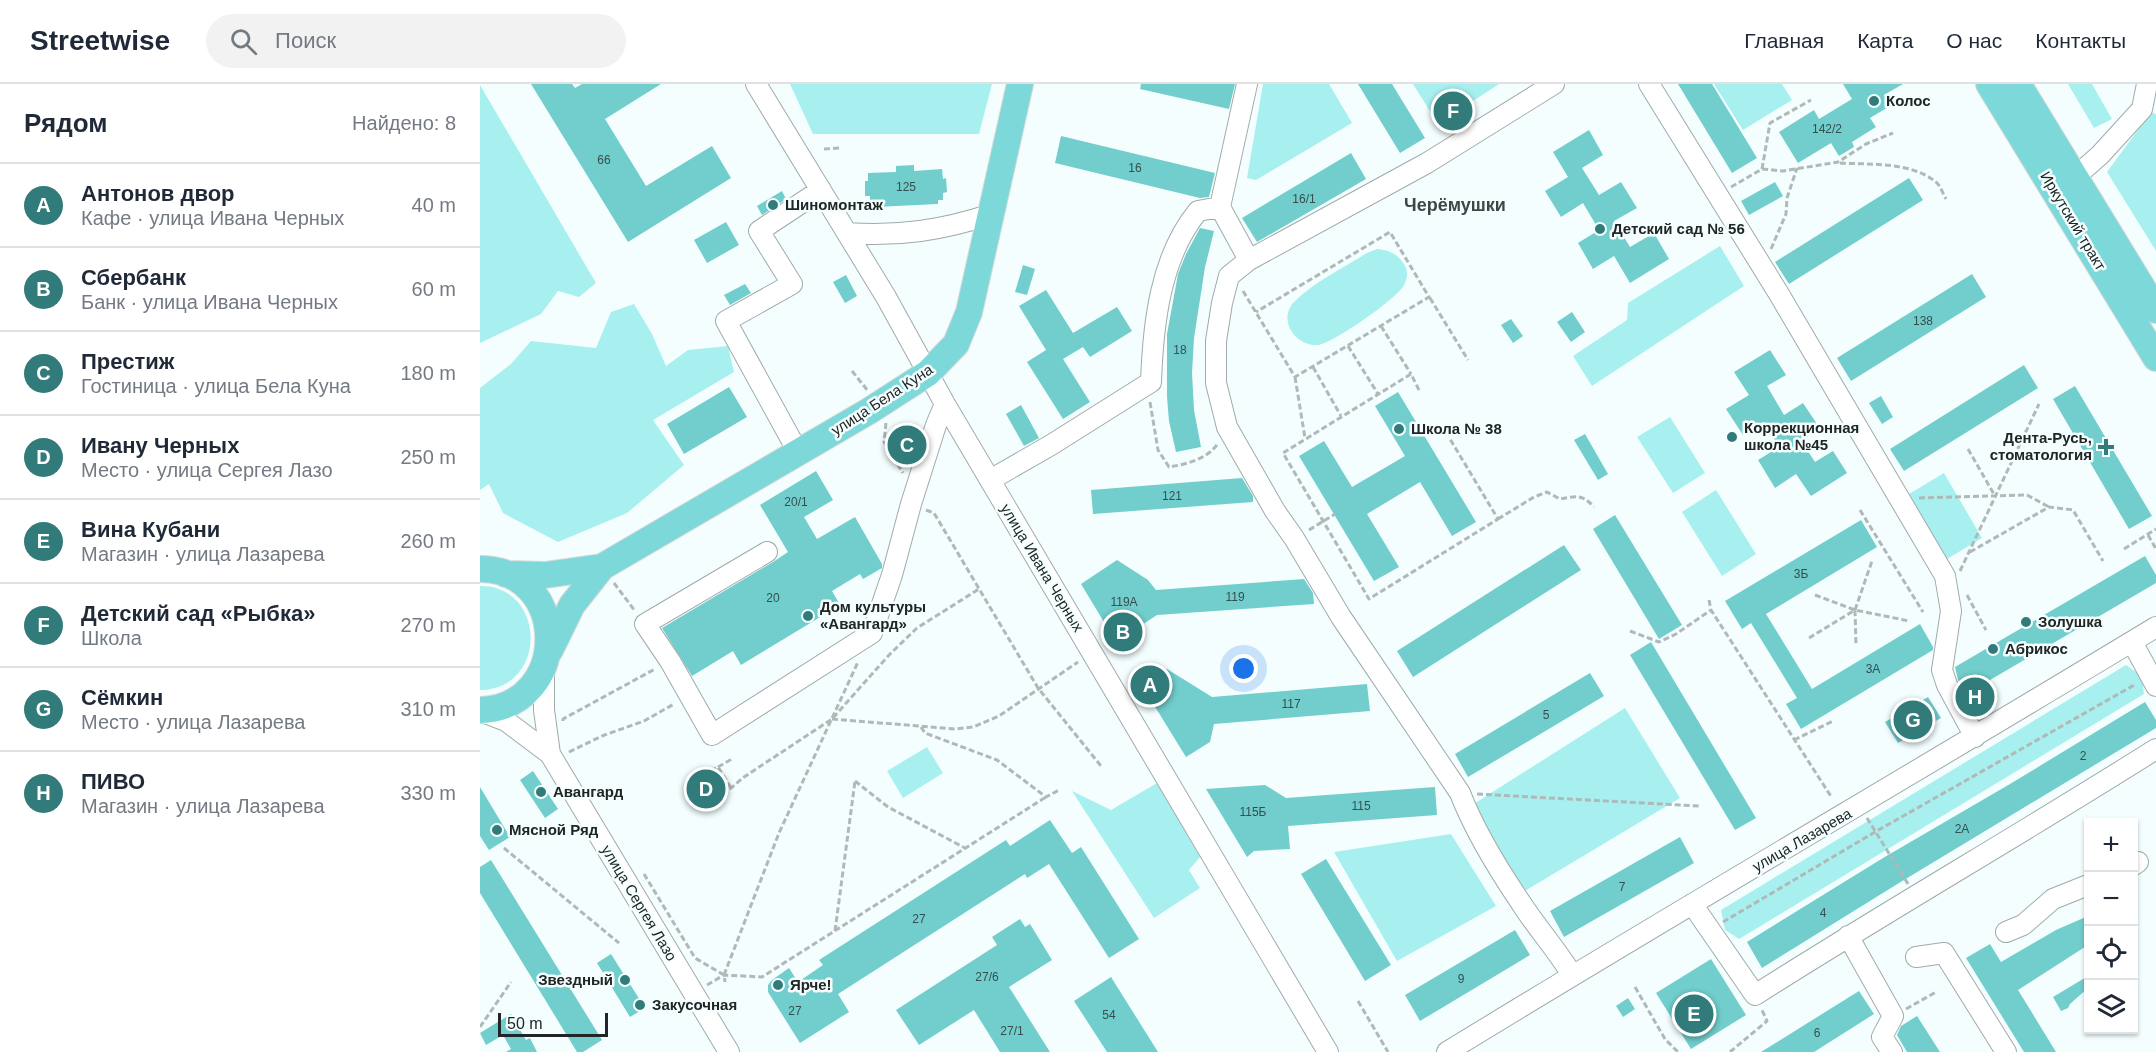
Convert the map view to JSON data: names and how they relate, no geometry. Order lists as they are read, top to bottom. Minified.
{"streets":{"main road":["Иркутский тракт","улица Бела Куна"],"street":["улица Ивана Черных","улица Лазарева","улица Сергея Лазо"]},"crossings":[["улица Бела Куна","улица Ивана Черных"],["улица Бела Куна","улица Сергея Лазо"]],"districts":["Черёмушки"],"places":{"other":["Колос","Шиномонтаж","Детский сад № 56","Школа № 38","Коррекционная школа №45","Дом культуры «Авангард»","Золушка","Абрикос","Авангард","Мясной Ряд","Звездный","Ярче!","Закусочная"],"health":["Дента-Русь, стоматология"]},"house_numbers":["142/2","66","16","125","16/1","138","18","121","20/1","3Б","119","20","119А","3А","117","5","2","115","115Б","2А","7","4","27","27/6","9","27","54","27/1","6"],"scale_bar":"50 m","page":{"header":"Streetwise","search":"Поиск","nav":["Главная","Карта","О нас","Контакты"],"heading":["Рядом","Найдено: 8"],"pins":["F","C","B","A","H","G","D","E"],"list":[{"mark":"A","name":"Антонов двор","note":"Кафе · улица Ивана Черных","value":"40 m"},{"mark":"B","name":"Сбербанк","note":"Банк · улица Ивана Черных","value":"60 m"},{"mark":"C","name":"Престиж","note":"Гостиница · улица Бела Куна","value":"180 m"},{"mark":"D","name":"Ивану Черных","note":"Место · улица Сергея Лазо","value":"250 m"},{"mark":"E","name":"Вина Кубани","note":"Магазин · улица Лазарева","value":"260 m"},{"mark":"F","name":"Детский сад «Рыбка»","note":"Школа","value":"270 m"},{"mark":"G","name":"Сёмкин","note":"Место · улица Лазарева","value":"310 m"},{"mark":"H","name":"ПИВО","note":"Магазин · улица Лазарева","value":"330 m"}],"map_buttons":["+","−"],"scale":"50 m"}}
